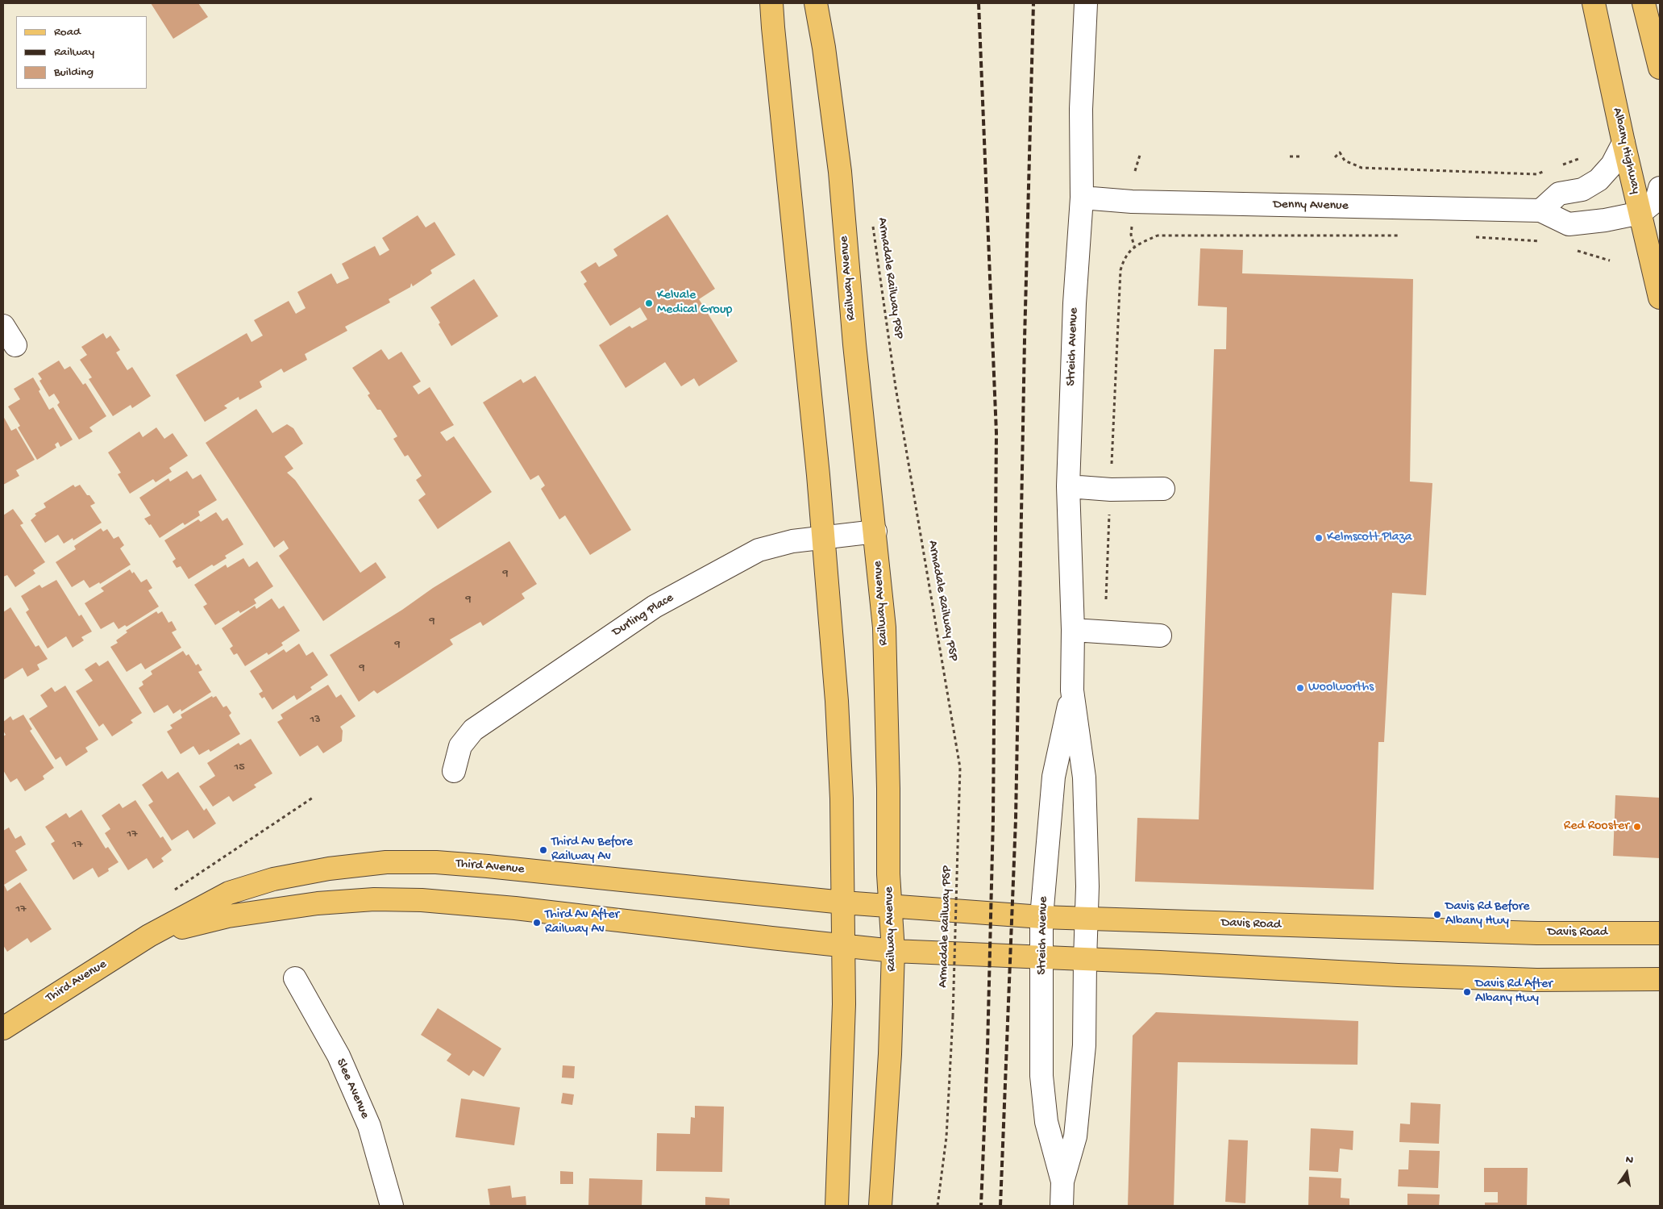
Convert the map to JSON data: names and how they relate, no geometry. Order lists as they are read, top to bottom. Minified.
{"streets":{"main road":["Albany Highway","Railway Avenue","Third Avenue","Davis Road"],"street":["Denny Avenue","Streich Avenue","Durling Place","Slee Avenue"],"path":["Armadale Railway PSP"]},"crossings":[["Albany Highway","Denny Avenue"],["Denny Avenue","Streich Avenue"],["Railway Avenue","Durling Place"],["Railway Avenue","Davis Road"],["Streich Avenue","Davis Road"],["Third Avenue","Davis Road"]],"places":["Kelvale Medical Group","Kelmscott Plaza","Woolworths","Red Rooster","Third Av Before Railway Av","Davis Rd Before Albany Hwy","Third Av After Railway Av","Davis Rd After Albany Hwy"],"house_numbers":["9","9","9","9","9","13","15","17","17","17"],"legend":["Road","Railway","Building"],"north":"top"}
